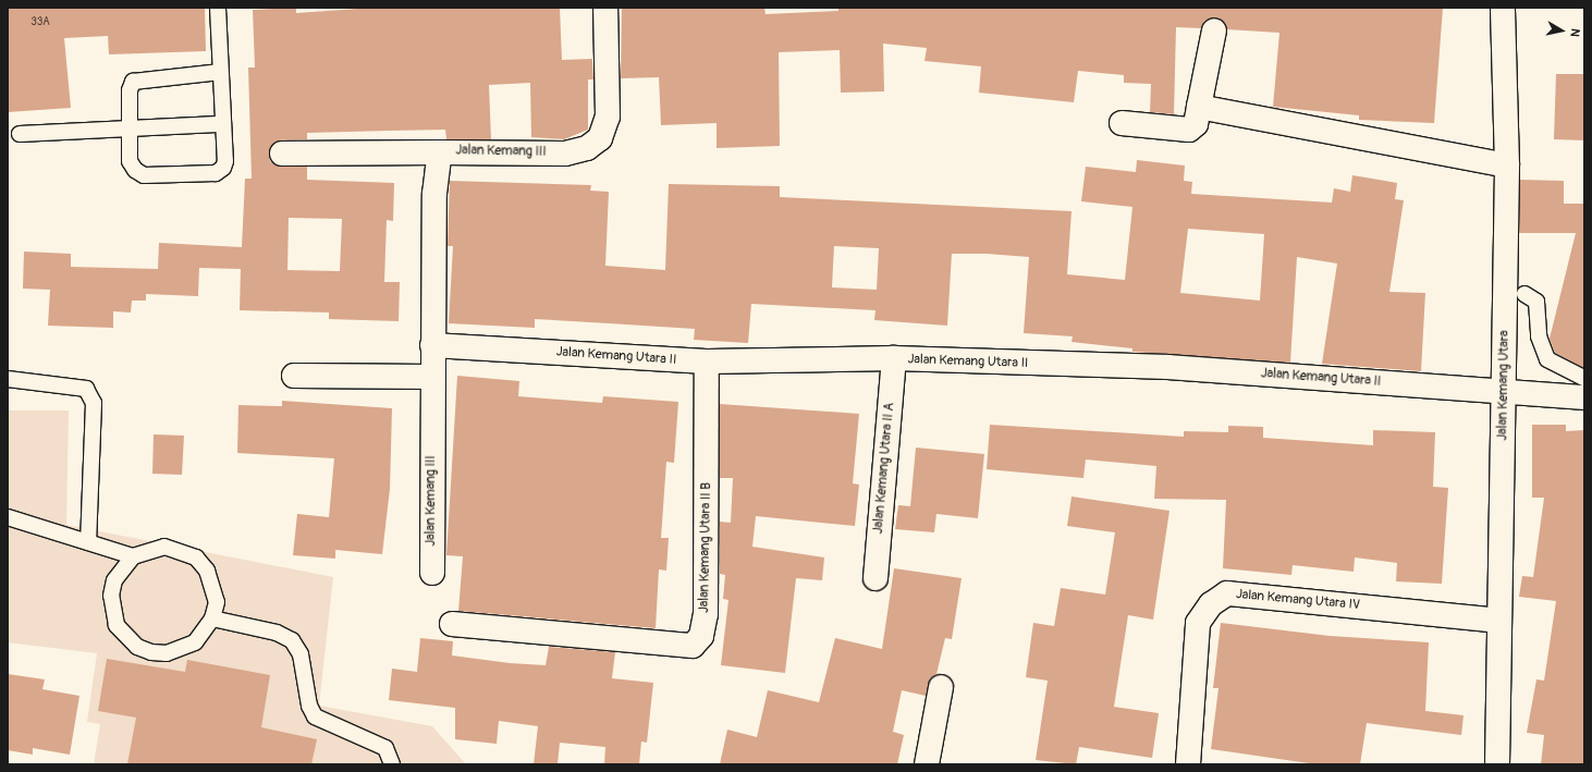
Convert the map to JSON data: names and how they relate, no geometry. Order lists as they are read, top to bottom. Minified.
{"streets":{"street":["Jalan Kemang III","Jalan Kemang Utara II","Jalan Kemang Utara","Jalan Kemang Utara II A","Jalan Kemang Utara II B","Jalan Kemang Utara IV"]},"crossings":[["Jalan Kemang III","Jalan Kemang Utara II"],["Jalan Kemang Utara II","Jalan Kemang Utara"],["Jalan Kemang Utara II","Jalan Kemang Utara II A"],["Jalan Kemang Utara II","Jalan Kemang Utara II B"],["Jalan Kemang Utara","Jalan Kemang Utara IV"]],"house_numbers":["33A"],"north":"right"}
